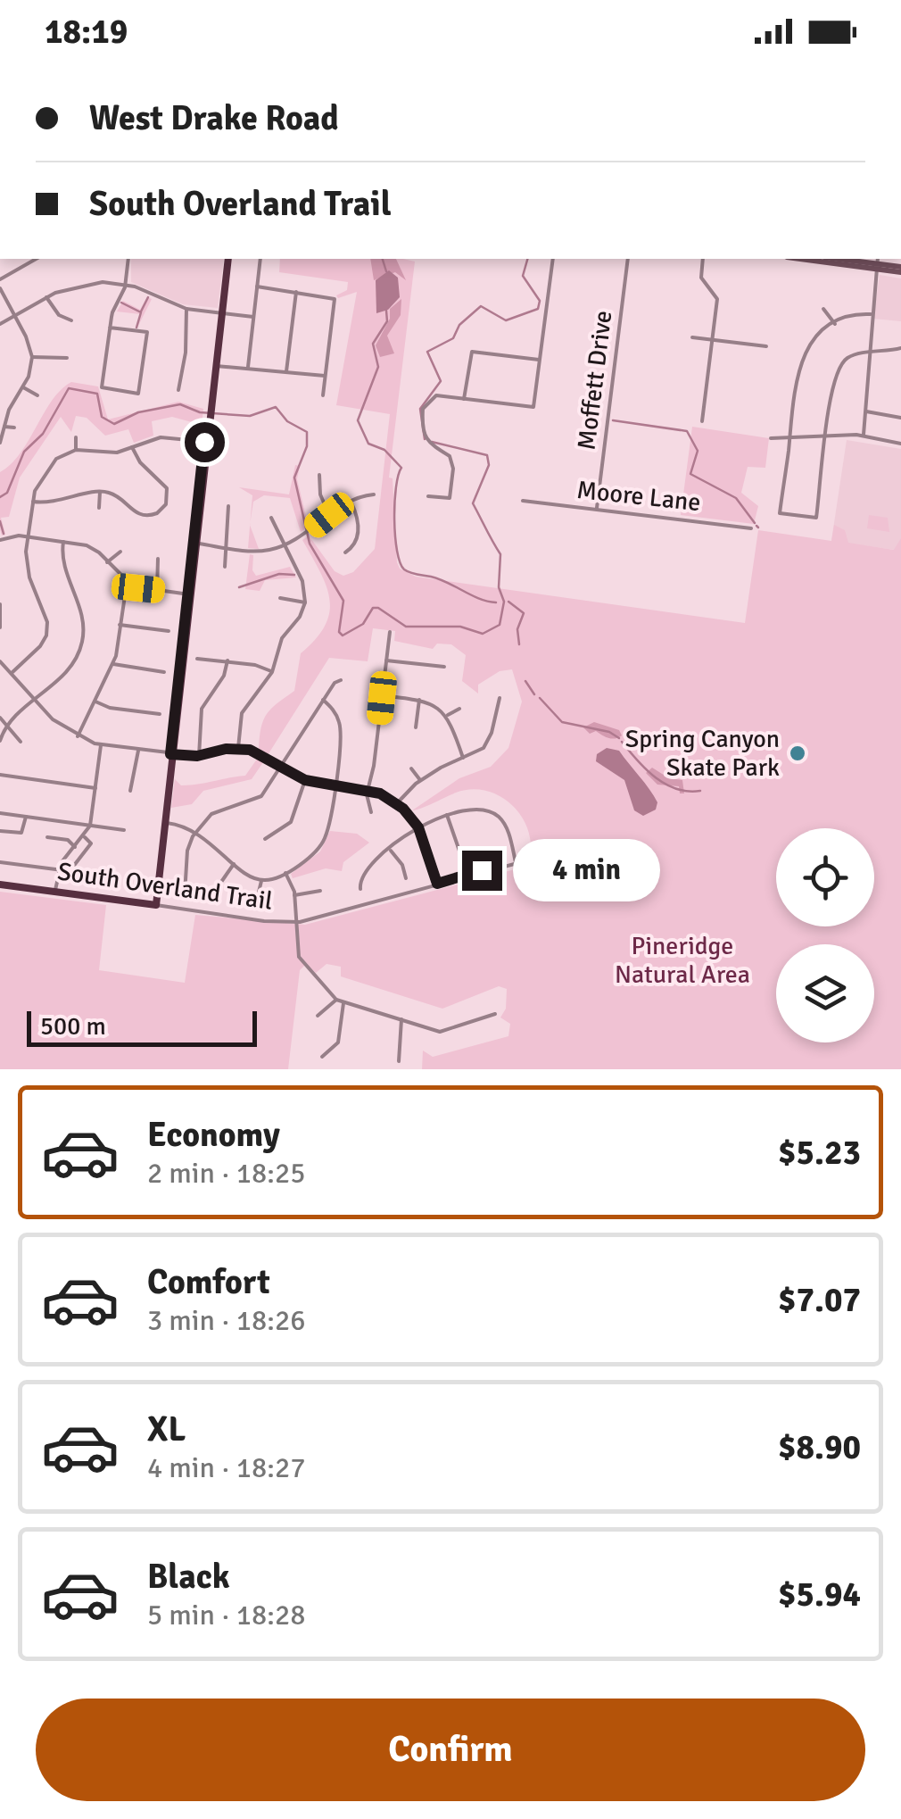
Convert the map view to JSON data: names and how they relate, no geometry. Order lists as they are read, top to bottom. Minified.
{"streets":{"main road":["South Overland Trail"],"street":["Moffett Drive","Moore Lane"]},"crossings":[["Moffett Drive","Moore Lane"]],"parks":["Pineridge Natural Area"],"places":["Spring Canyon Skate Park"],"scale_bar":"500 m","page":{"status":"18:19","banner":["West Drake Road","South Overland Trail"],"bubble":"4 min","scale":"500 m","list":[{"name":"Economy","note":"2 min · 18:25","value":"$5.23"},{"name":"Comfort","note":"3 min · 18:26","value":"$7.07"},{"name":"XL","note":"4 min · 18:27","value":"$8.90"},{"name":"Black","note":"5 min · 18:28","value":"$5.94"}],"buttons":"Confirm"}}
